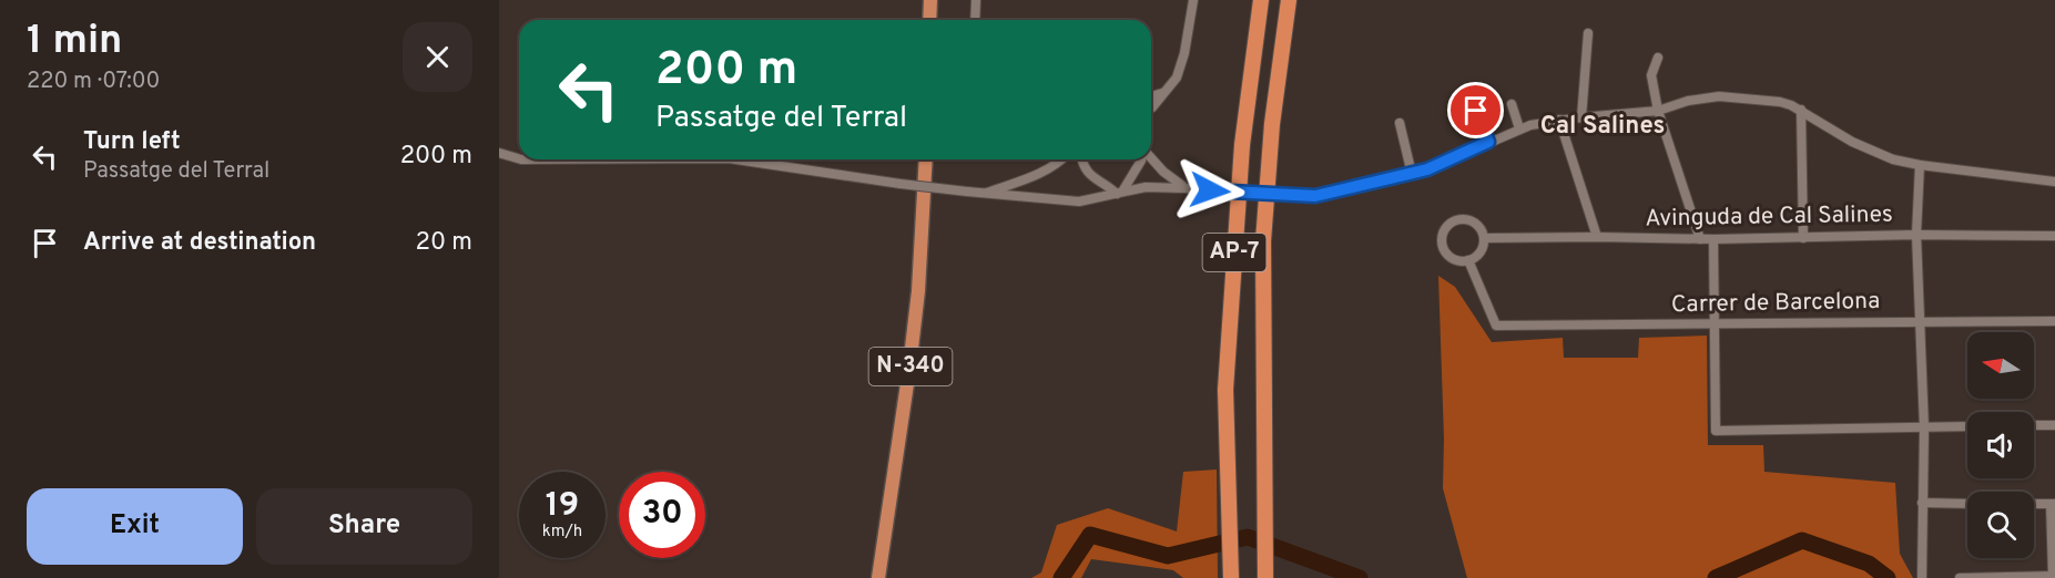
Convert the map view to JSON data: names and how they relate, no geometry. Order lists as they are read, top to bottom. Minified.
{"streets":{"highway":["AP-7","N-340"],"street":["Avinguda de Cal Salines","Carrer de Barcelona"]},"crossings":[["Avinguda de Cal Salines","Carrer de Barcelona"]],"districts":["Cal Salines"],"north":"left","page":{"heading":["1 min","220 m · 07:00"],"turn":["200 m","Passatge del Terral"],"list":[{"name":"Turn left","note":"Passatge del Terral","value":"200 m"},{"name":"Arrive at destination","value":"20 m"}],"speed":"19 km/h","limit":"30","buttons":["Exit","Share"]}}
